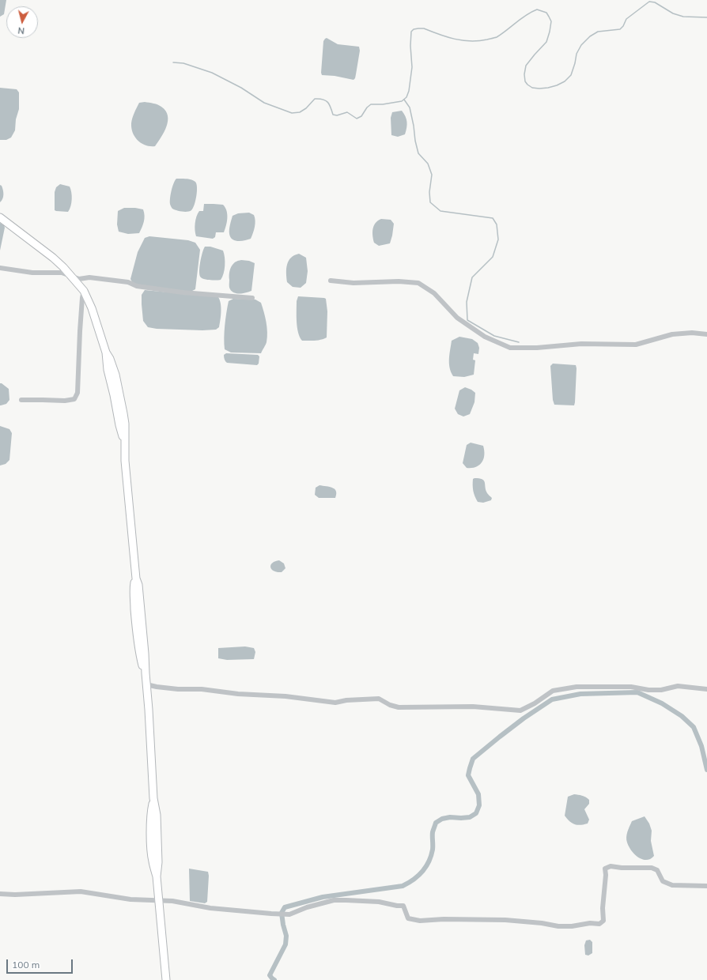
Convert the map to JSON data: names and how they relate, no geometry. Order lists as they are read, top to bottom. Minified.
{"scale_bar":"100 m","north":"bottom"}
